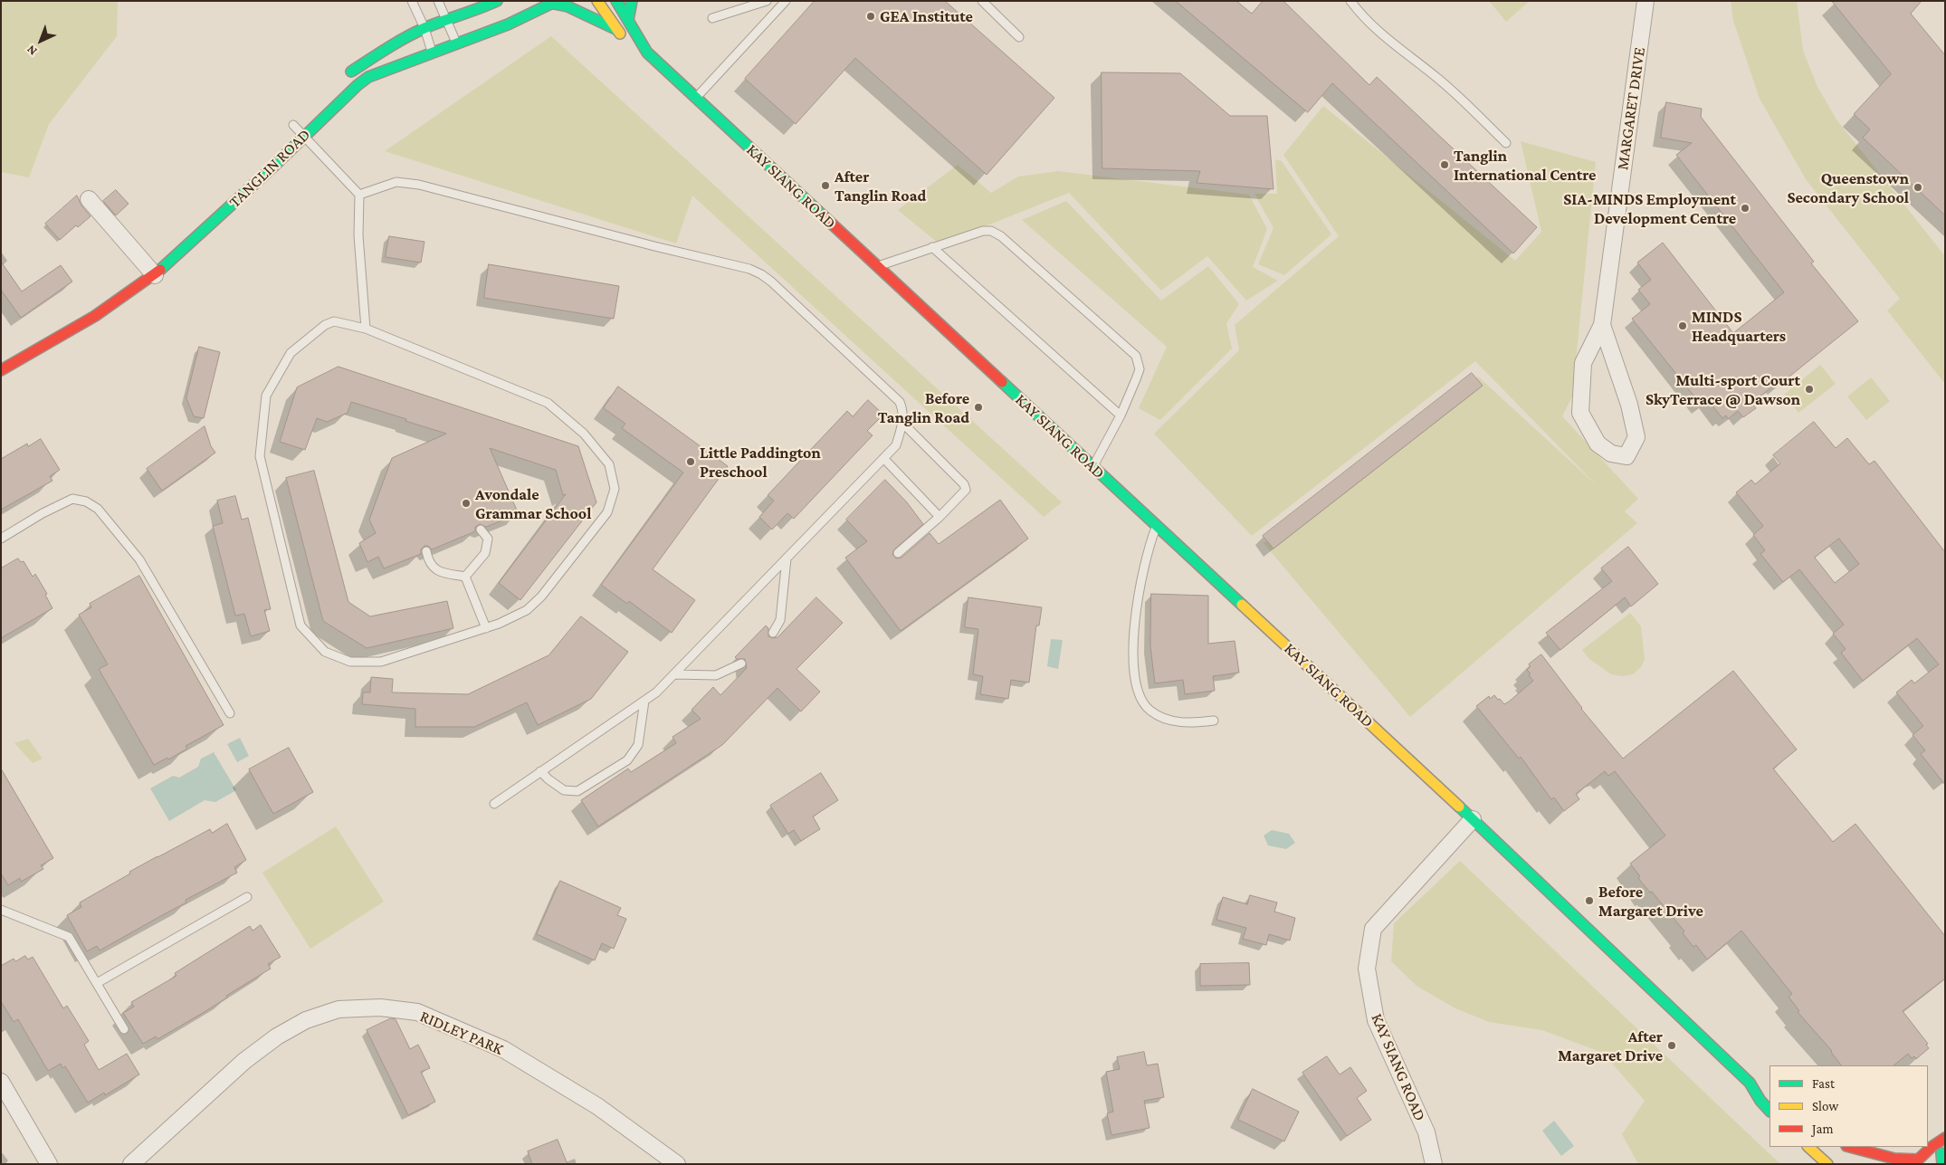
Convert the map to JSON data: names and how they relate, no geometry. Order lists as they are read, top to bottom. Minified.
{"streets":{"street":["MARGARET DRIVE","TANGLIN ROAD","KAY SIANG ROAD","RIDLEY PARK"]},"places":["GEA Institute","Tanglin International Centre","After Tanglin Road","Queenstown Secondary School","SIA-MINDS Employment Development Centre","MINDS Headquarters","Multi-sport Court SkyTerrace @ Dawson","Before Tanglin Road","Little Paddington Preschool","Avondale Grammar School","Before Margaret Drive","After Margaret Drive"],"legend":["Fast","Slow","Jam"],"north":"bottom left"}
